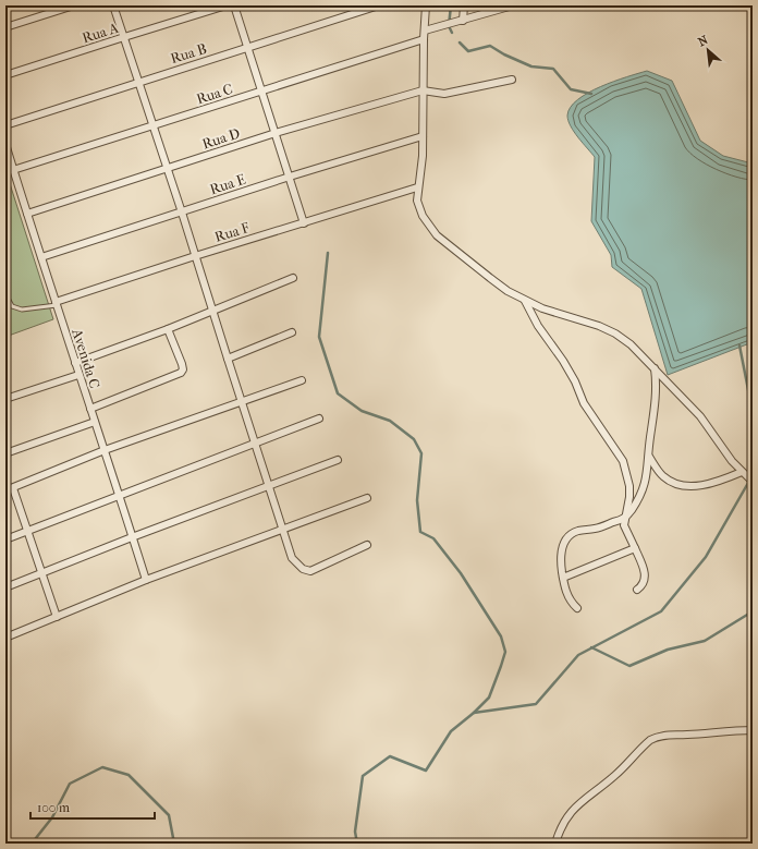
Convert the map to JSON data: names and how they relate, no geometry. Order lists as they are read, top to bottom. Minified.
{"streets":{"street":["Rua A","Rua B","Rua C","Rua D","Rua E","Rua F","Avenida C"]},"crossings":[["Rua C","Avenida C"],["Rua D","Avenida C"],["Rua E","Avenida C"],["Rua F","Avenida C"]],"scale_bar":"100 m","north":"top left"}
